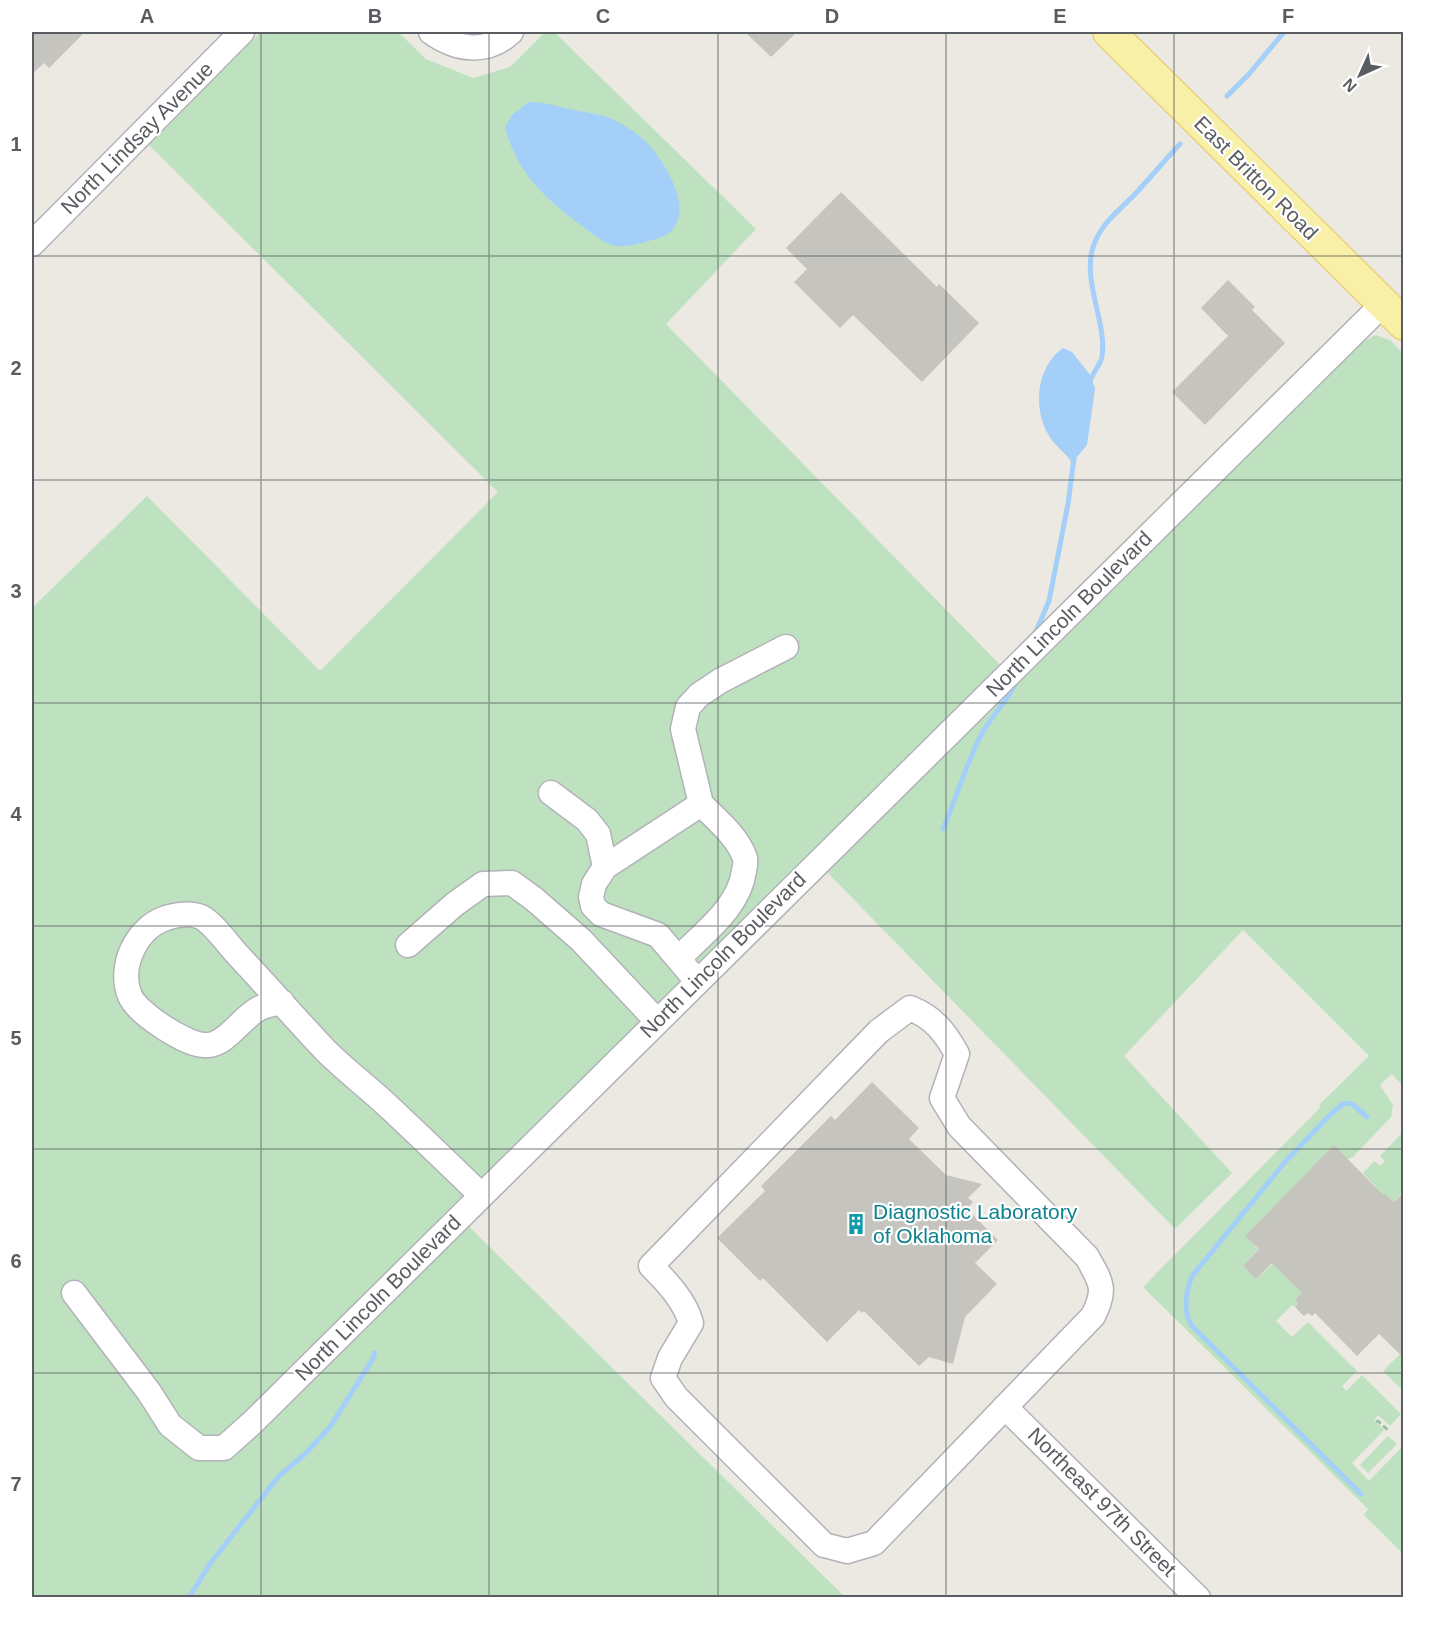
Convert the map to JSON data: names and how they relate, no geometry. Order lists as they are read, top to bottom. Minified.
{"streets":{"main road":["East Britton Road"],"street":["North Lindsay Avenue","North Lincoln Boulevard","Northeast 97th Street"]},"crossings":[["East Britton Road","North Lincoln Boulevard"]],"places":{"building":["Diagnostic Laboratory of Oklahoma"]},"north":"bottom left","grid":{"columns":["A","B","C","D","E","F"],"rows":["1","2","3","4","5","6","7"]}}
